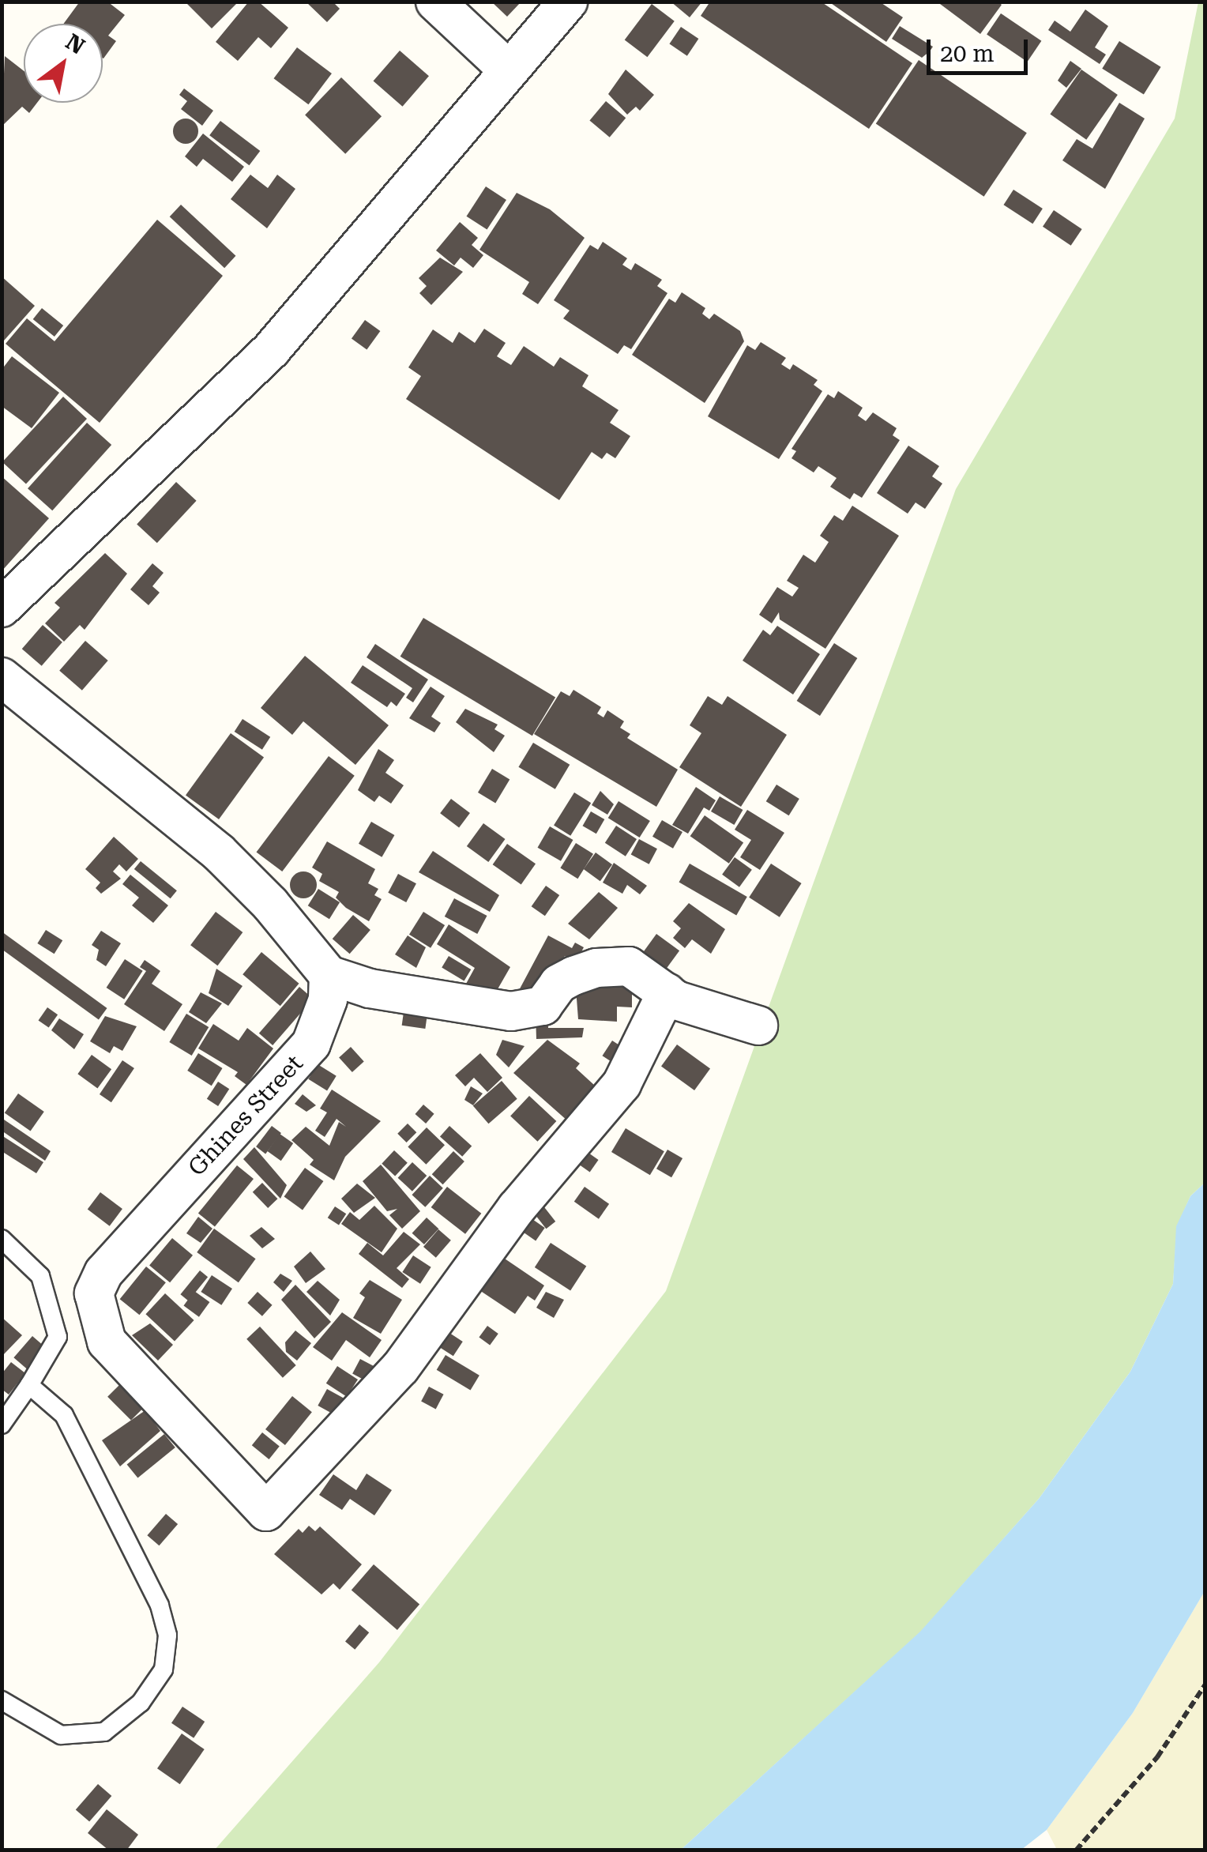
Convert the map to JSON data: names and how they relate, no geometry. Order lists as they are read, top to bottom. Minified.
{"streets":{"street":["Ghines Street"]},"scale_bar":"20 m","north":"top right"}
